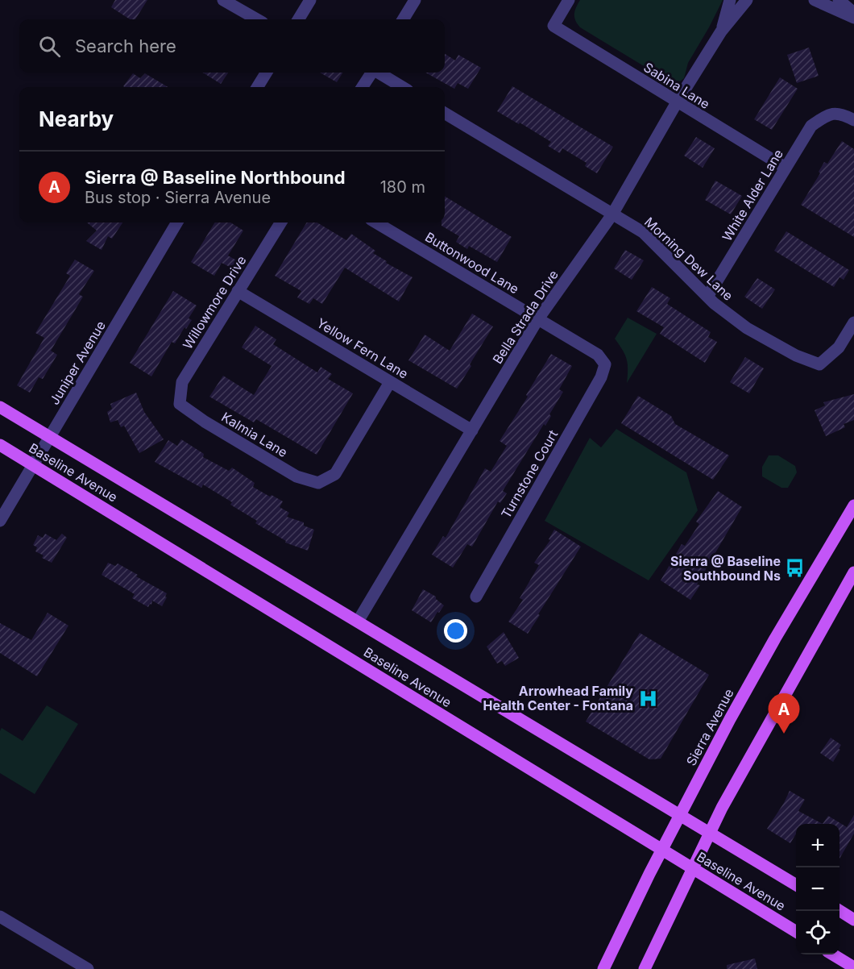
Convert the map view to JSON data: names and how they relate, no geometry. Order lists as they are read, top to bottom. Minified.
{"streets":{"main road":["Baseline Avenue","Sierra Avenue"],"street":["Sabina Lane","White Alder Lane","Morning Dew Lane","Buttonwood Lane","Willowmore Drive","Bella Strada Drive","Yellow Fern Lane","Juniper Avenue","Kalmia Lane","Turnstone Court"]},"crossings":[["Sabina Lane","White Alder Lane"],["Sabina Lane","Bella Strada Drive"],["White Alder Lane","Morning Dew Lane"],["Morning Dew Lane","Bella Strada Drive"],["Buttonwood Lane","Bella Strada Drive"],["Buttonwood Lane","Turnstone Court"],["Willowmore Drive","Yellow Fern Lane"],["Willowmore Drive","Kalmia Lane"],["Bella Strada Drive","Yellow Fern Lane"],["Bella Strada Drive","Baseline Avenue"],["Yellow Fern Lane","Kalmia Lane"],["Juniper Avenue","Baseline Avenue"],["Baseline Avenue","Sierra Avenue"]],"places":{"bus stop":["Sierra @ Baseline Southbound Ns"],"hospital":["Arrowhead Family Health Center - Fontana"]},"page":{"search":"Search here","heading":"Nearby","list":[{"mark":"A","name":"Sierra @ Baseline Northbound","note":"Bus stop · Sierra Avenue","value":"180 m"}],"pins":"A","map_buttons":["+","−"]}}
